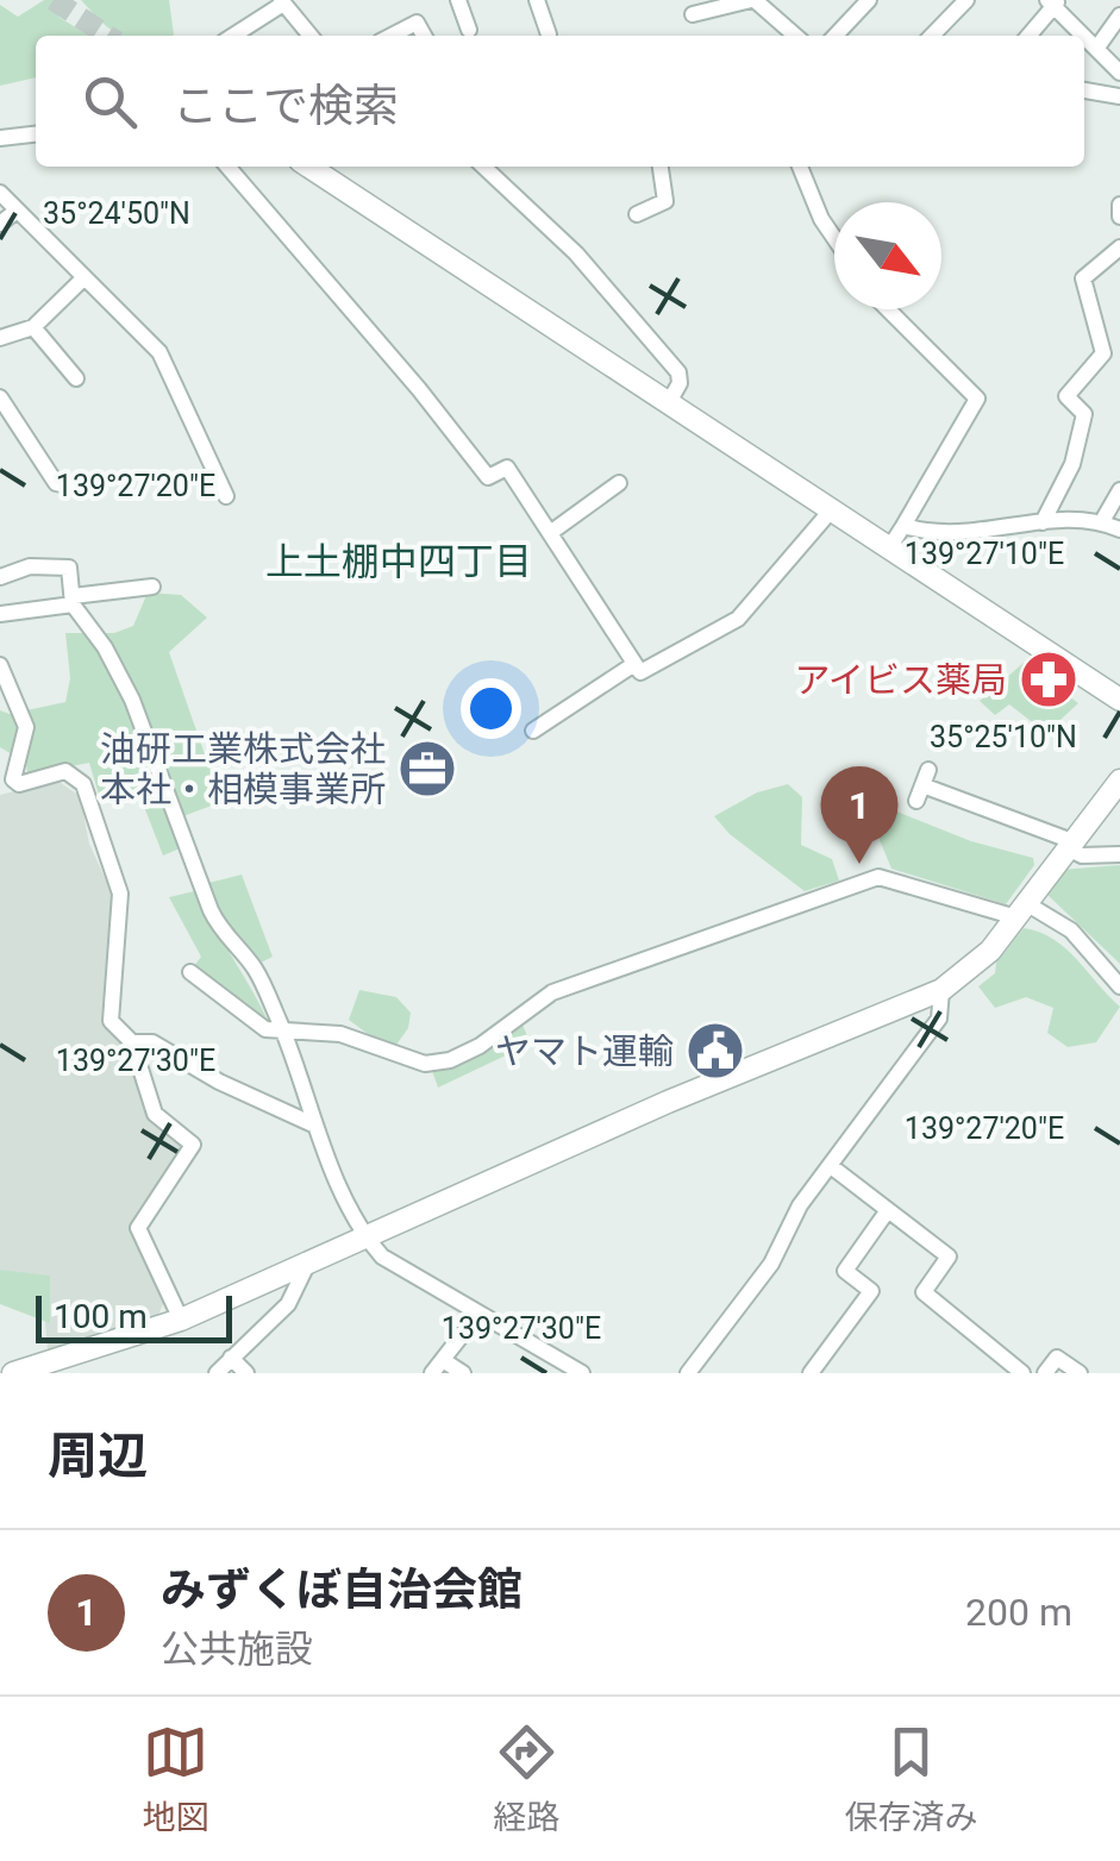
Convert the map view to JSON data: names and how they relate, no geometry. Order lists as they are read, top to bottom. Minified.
{"districts":["上土棚中四丁目"],"places":{"pharmacy":["アイビス薬局"],"office":["油研工業株式会社 本社・相模事業所"],"public building":["ヤマト運輸"]},"scale_bar":"100 m","north":"bottom right","page":{"search":"ここで検索","pins":"1","scale":"100 m","heading":"周辺","list":[{"mark":"1","name":"みずくぼ自治会館","note":"公共施設","value":"200 m"}],"nav":["地図","経路","保存済み"]},"coordinates":["35°24'50\"N","139°27'20\"E","139°27'10\"E","35°25'10\"N","139°27'30\"E"]}
